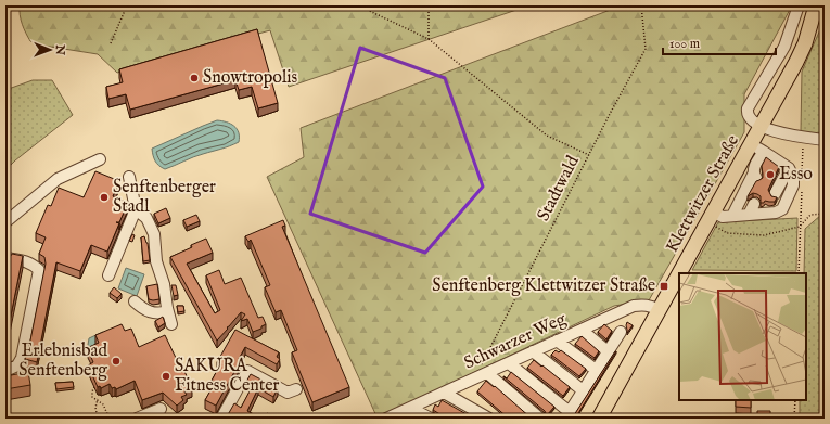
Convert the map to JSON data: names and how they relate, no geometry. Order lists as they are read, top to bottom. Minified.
{"streets":{"main road":["Klettwitzer Straße"],"street":["Schwarzer Weg"],"path":["Stadtwald"]},"crossings":[["Stadtwald","Schwarzer Weg"],["Klettwitzer Straße","Schwarzer Weg"]],"places":{"other":["Snowtropolis","Esso","Senftenberger Stadl","Erlebnisbad Senftenberg","SAKURA Fitness Center"],"transit":["Senftenberg Klettwitzer Straße"]},"scale_bar":"100 m","north":"right"}
